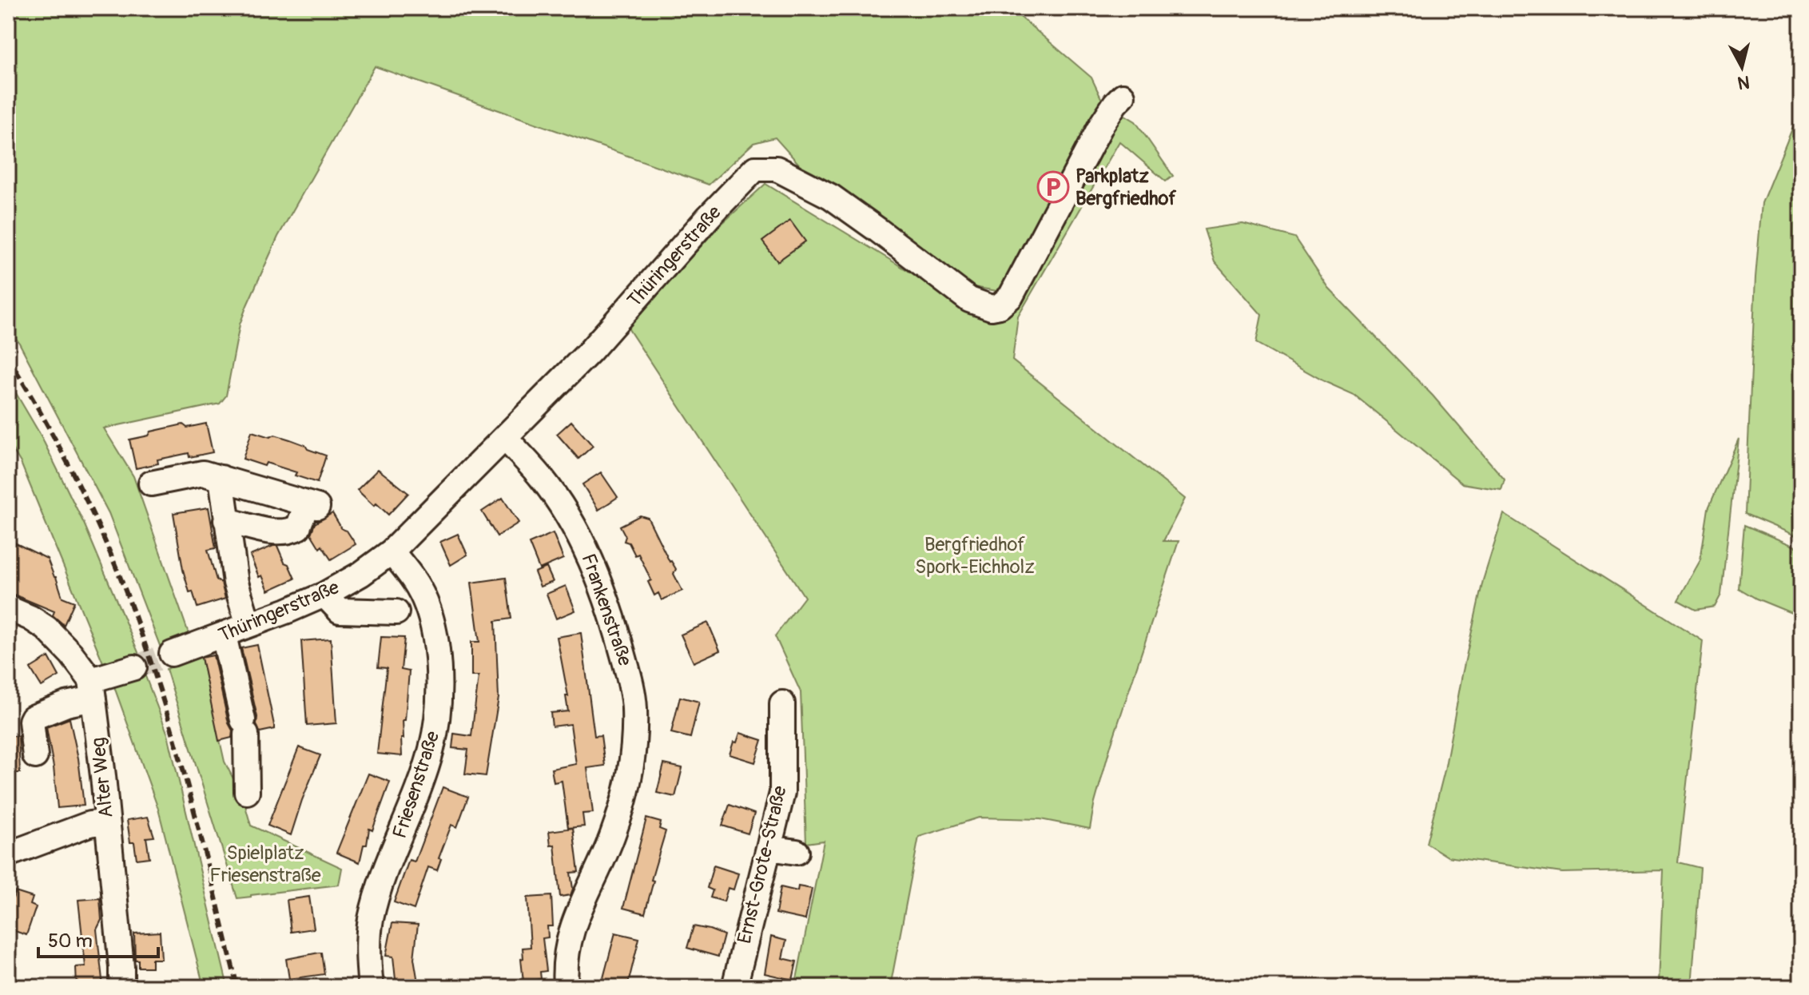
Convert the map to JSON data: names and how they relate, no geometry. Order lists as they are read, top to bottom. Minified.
{"streets":{"street":["Thüringerstraße","Frankenstraße","Alter Weg","Friesenstraße","Ernst-Grote-Straße"]},"crossings":[["Thüringerstraße","Frankenstraße"],["Thüringerstraße","Friesenstraße"]],"parks":["Bergfriedhof Spork-Eichholz","Spielplatz Friesenstraße"],"places":{"parking":["Parkplatz Bergfriedhof"]},"scale_bar":"50 m","north":"bottom"}
